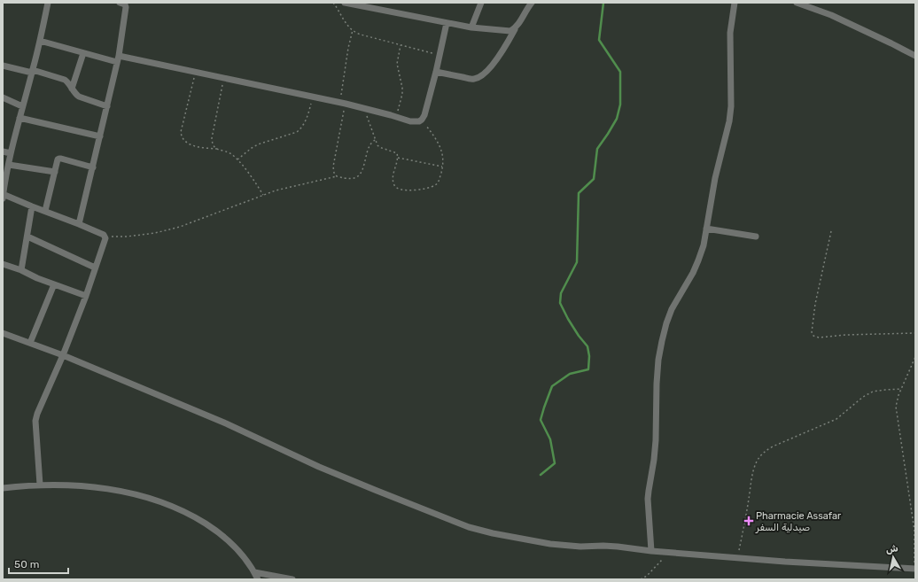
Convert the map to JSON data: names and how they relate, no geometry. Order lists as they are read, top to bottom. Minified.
{"places":{"health":["Pharmacie Assafar صيدلية السفر"]},"scale_bar":"50 m","north":"top"}
